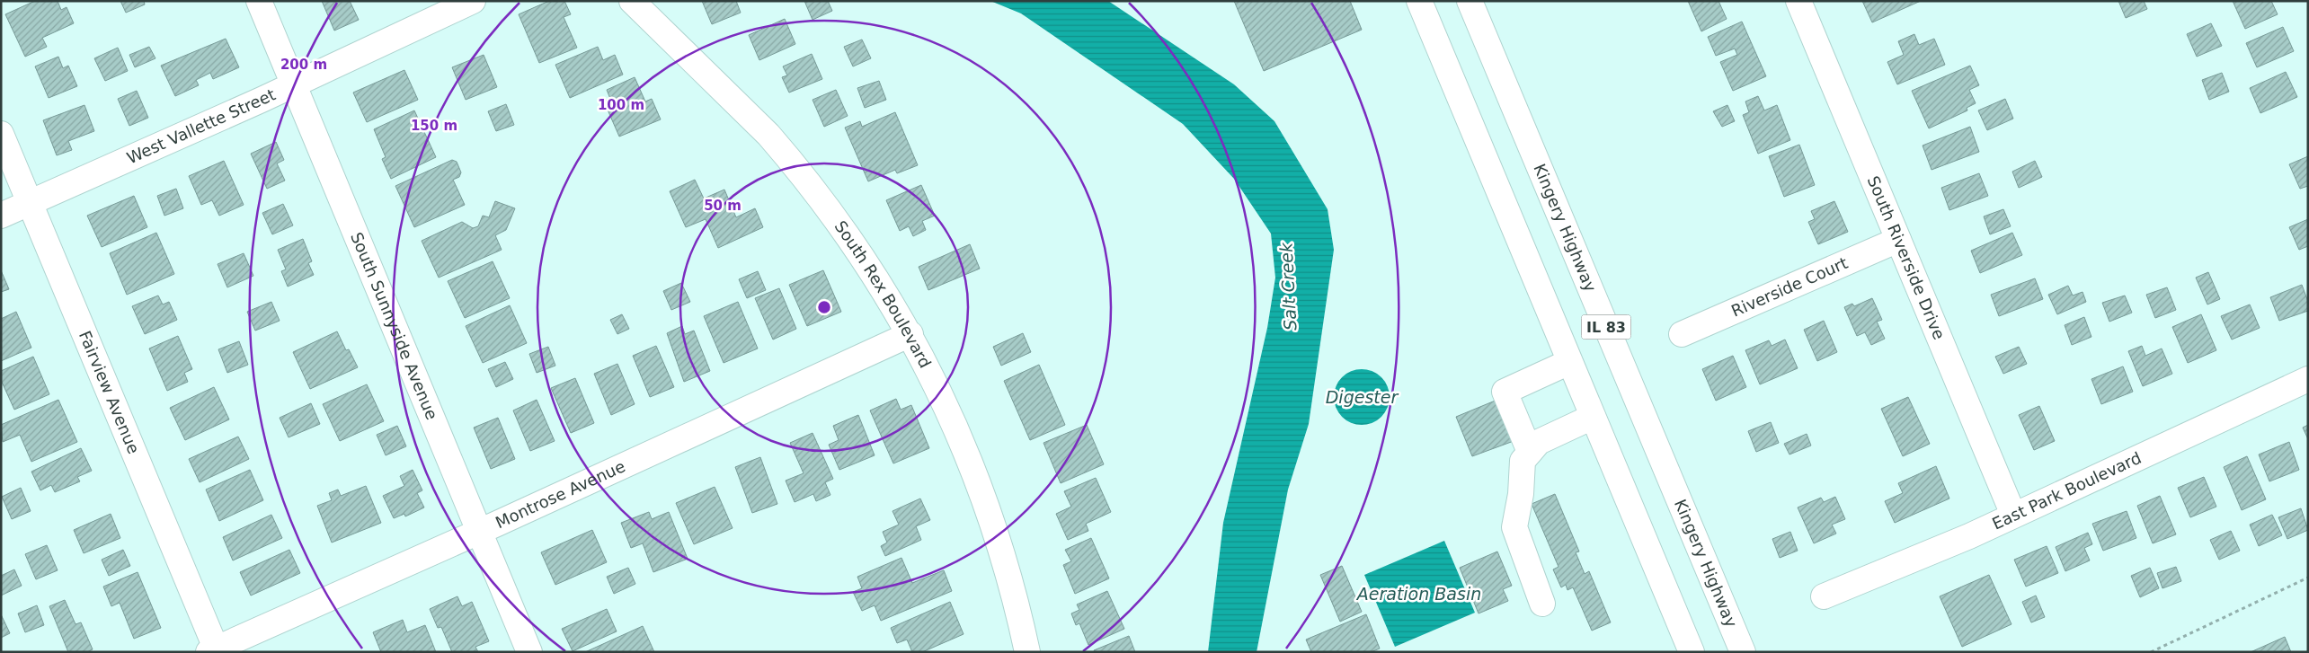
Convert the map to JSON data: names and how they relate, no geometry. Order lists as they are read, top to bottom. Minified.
{"streets":{"main road":["West Vallette Street","Kingery Highway","South Riverside Drive","Riverside Court","South Rex Boulevard","South Sunnyside Avenue","IL 83","Fairview Avenue","East Park Boulevard","Montrose Avenue"]},"crossings":[["West Vallette Street","South Sunnyside Avenue"],["West Vallette Street","Fairview Avenue"],["South Riverside Drive","Riverside Court"],["South Riverside Drive","East Park Boulevard"],["South Rex Boulevard","Montrose Avenue"],["South Sunnyside Avenue","Montrose Avenue"],["Fairview Avenue","Montrose Avenue"]],"water":["Salt Creek","Digester","Aeration Basin"],"rings":["200 m","100 m","150 m","50 m"]}
